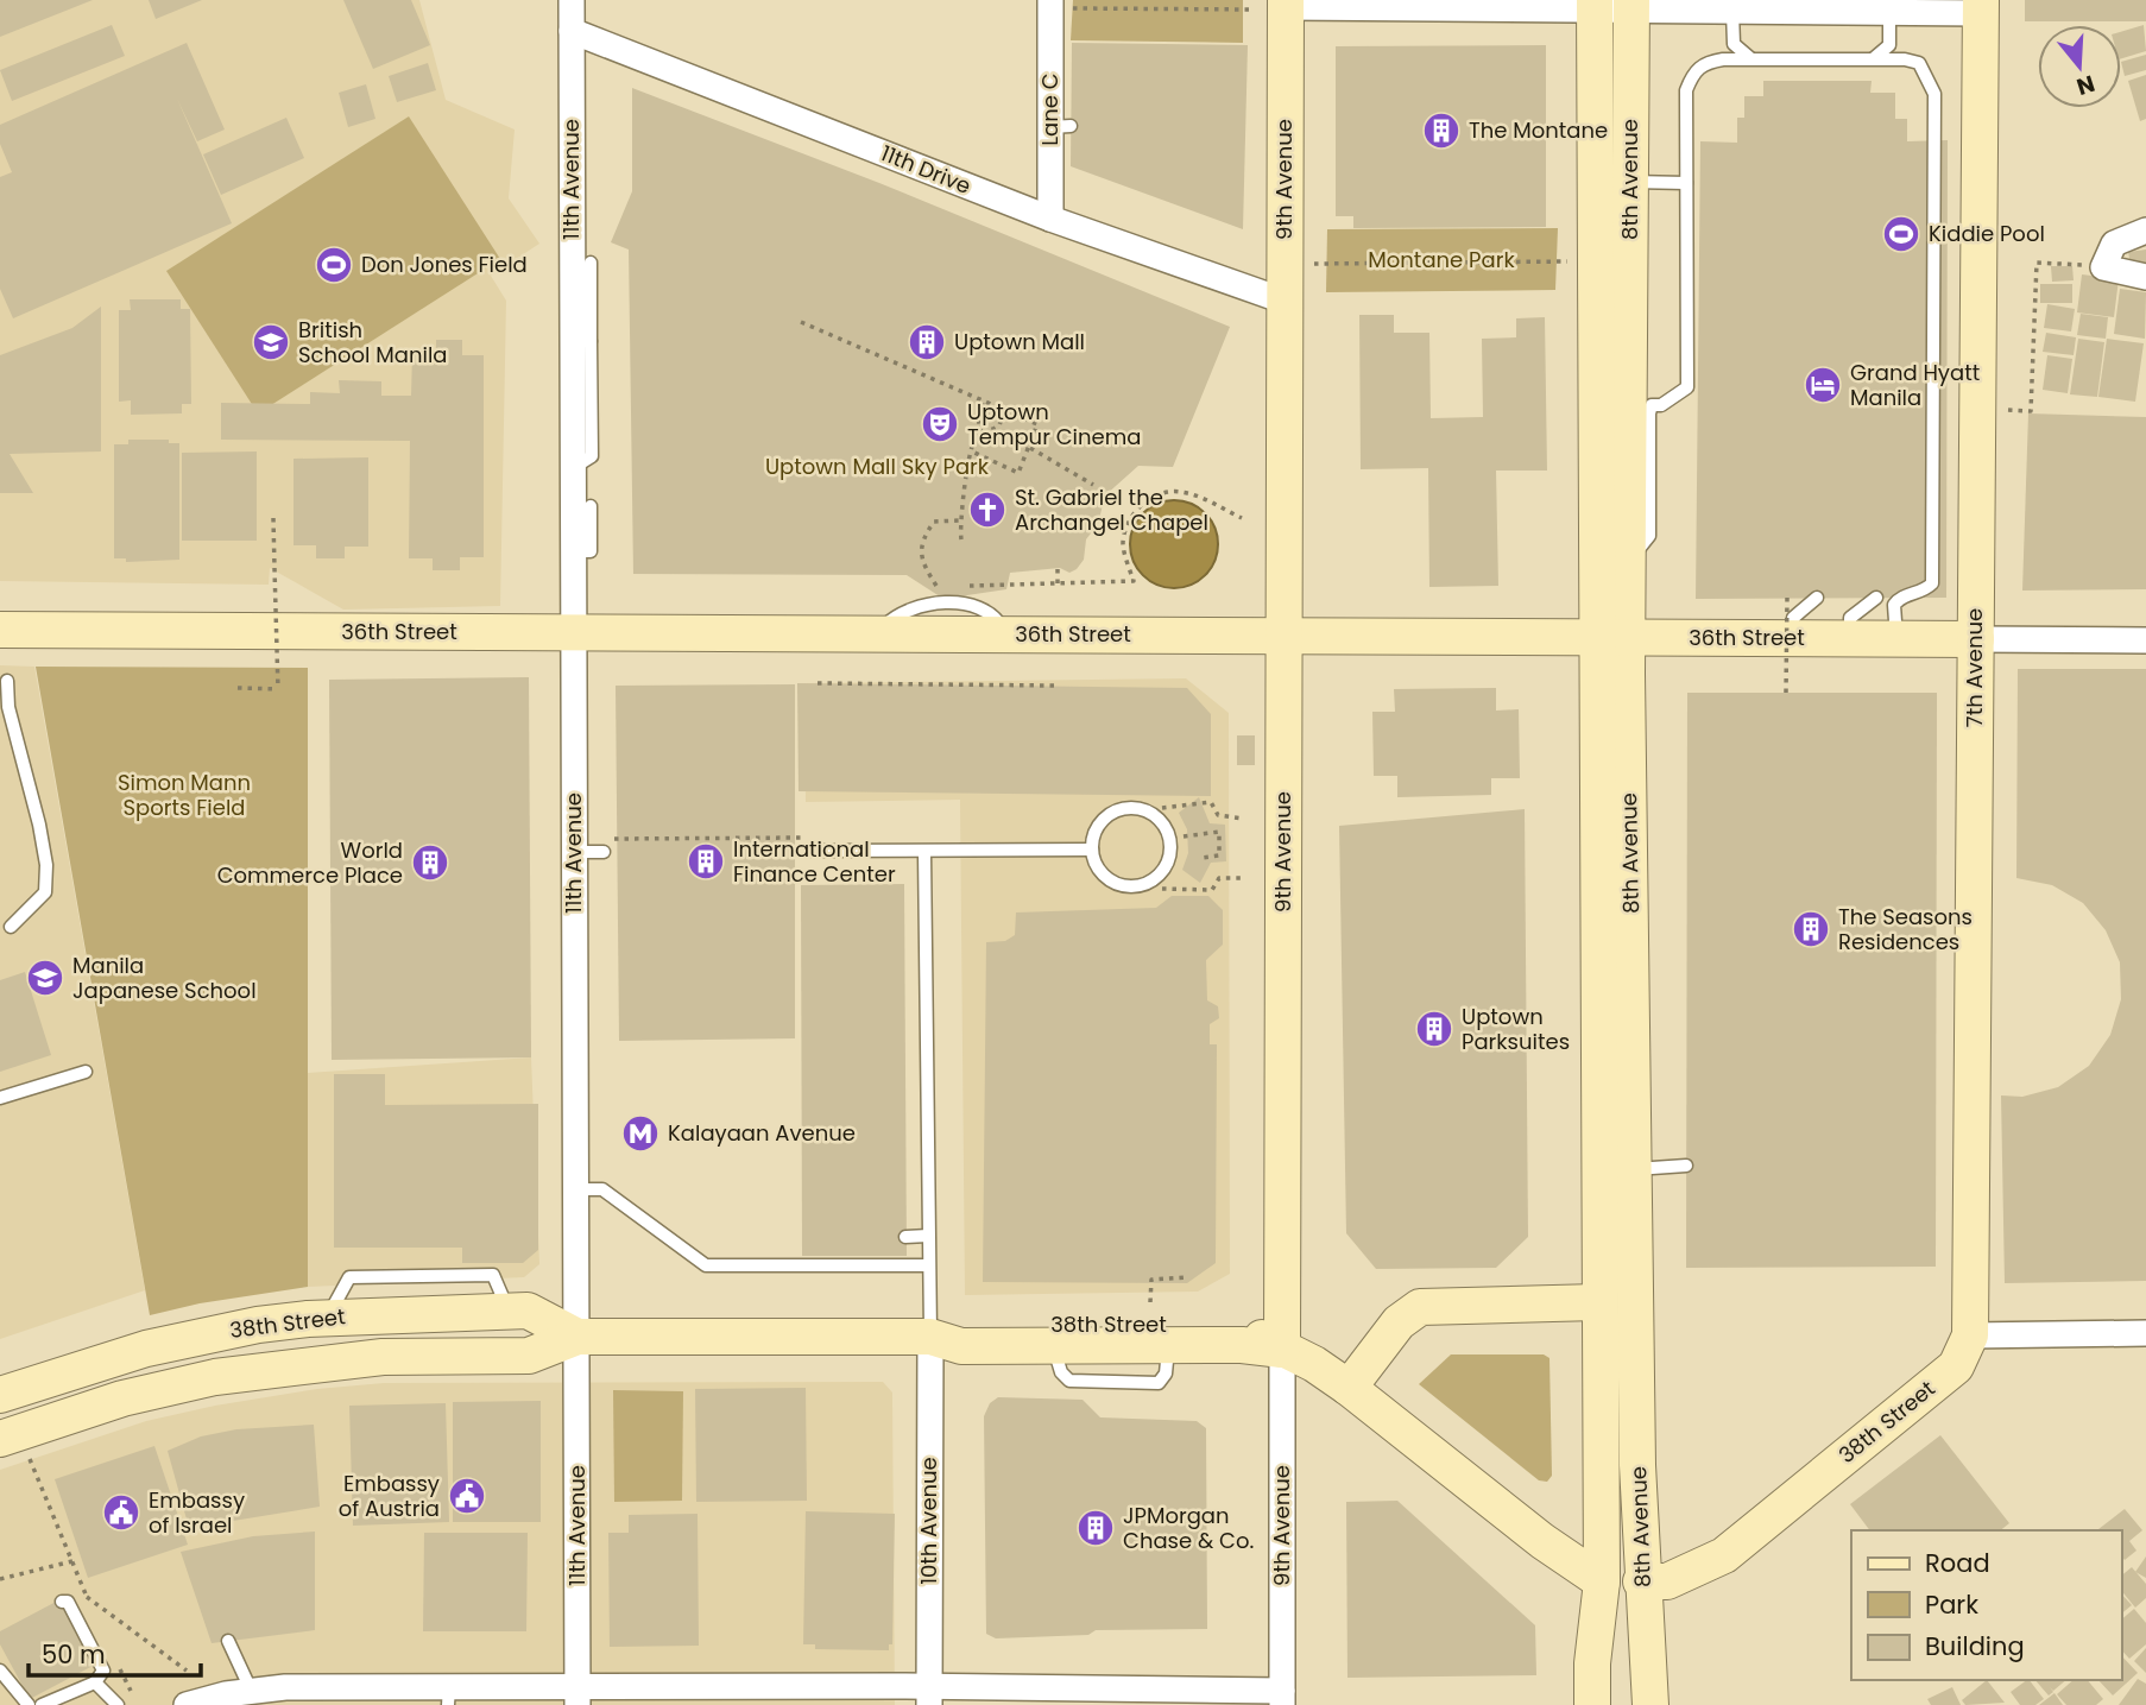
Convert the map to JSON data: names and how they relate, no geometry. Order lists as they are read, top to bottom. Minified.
{"streets":{"street":["Lane C","11th Drive","11th Avenue","9th Avenue","8th Avenue","36th Street","7th Avenue","38th Street","10th Avenue"]},"crossings":[["Lane C","11th Drive"],["11th Drive","11th Avenue"],["11th Drive","9th Avenue"],["11th Avenue","36th Street"],["11th Avenue","38th Street"],["9th Avenue","36th Street"],["9th Avenue","38th Street"],["8th Avenue","36th Street"],["8th Avenue","38th Street"],["36th Street","7th Avenue"],["7th Avenue","38th Street"],["38th Street","10th Avenue"]],"parks":["Montane Park","Uptown Mall Sky Park","Simon Mann Sports Field"],"places":{"building":["The Montane","Uptown Mall","International Finance Center","World Commerce Place","The Seasons Residences","Uptown Parksuites","JPMorgan Chase & Co."],"sports":["Kiddie Pool","Don Jones Field"],"school or university":["British School Manila","Manila Japanese School"],"hotel":["Grand Hyatt Manila"],"theatre":["Uptown Tempur Cinema"],"church":["St. Gabriel the Archangel Chapel"],"metro station":["Kalayaan Avenue"],"public building":["Embassy of Austria","Embassy of Israel"]},"legend":["Road","Park","Building"],"scale_bar":"50 m","north":"bottom"}
